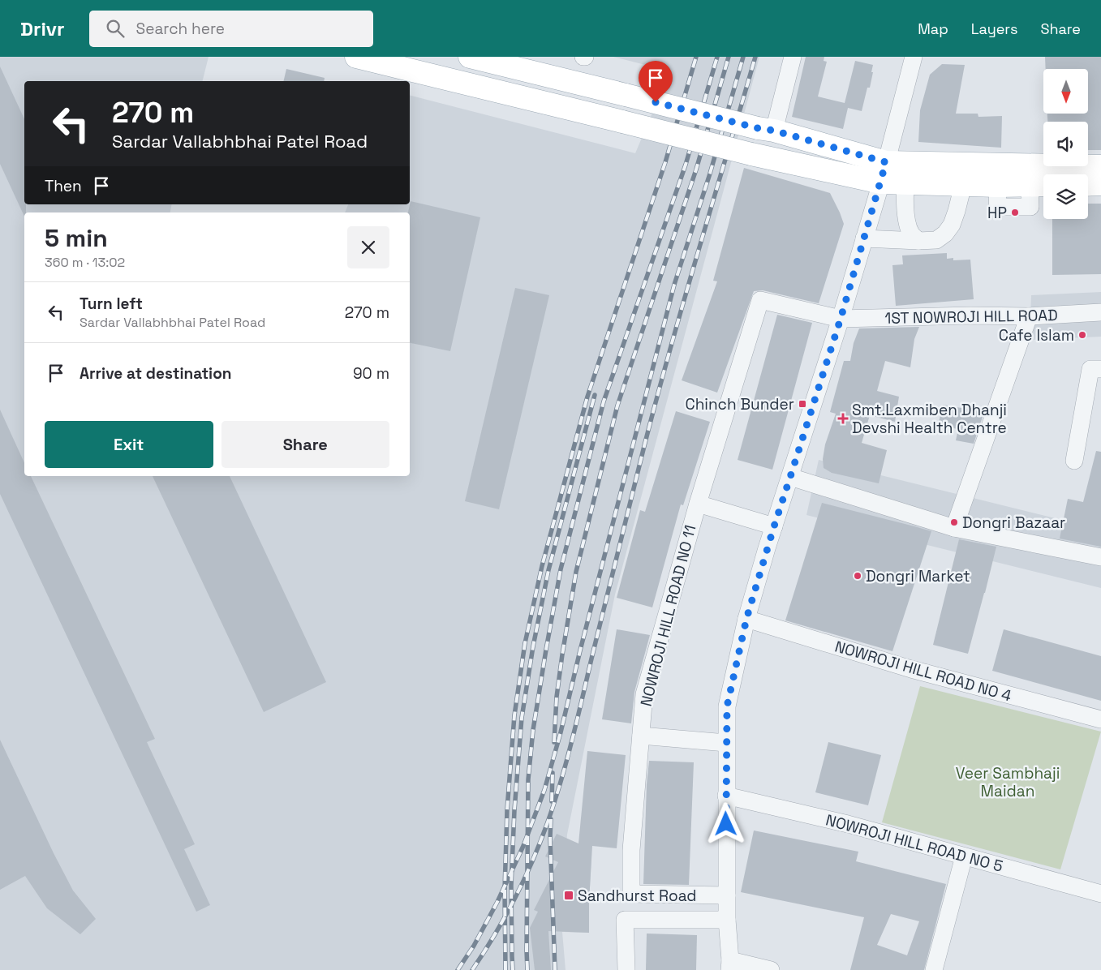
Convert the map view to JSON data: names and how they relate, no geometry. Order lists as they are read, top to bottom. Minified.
{"streets":{"street":["1ST NOWROJI HILL ROAD","NOWROJI HILL ROAD NO 11","NOWROJI HILL ROAD NO 4","NOWROJI HILL ROAD NO 5"]},"crossings":[["1ST NOWROJI HILL ROAD","NOWROJI HILL ROAD NO 11"]],"parks":["Veer Sambhaji Maidan"],"places":{"other":["HP","Cafe Islam","Dongri Bazaar","Dongri Market"],"transit":["Chinch Bunder","Sandhurst Road"],"health":["Smt.Laxmiben Dhanji Devshi Health Centre"]},"north":"bottom","page":{"header":"Drivr","search":"Search here","nav":["Map","Layers","Share"],"turn":["270 m","Sardar Vallabhbhai Patel Road"],"then":"Then","heading":["5 min","360 m · 13:02"],"list":[{"name":"Turn left","note":"Sardar Vallabhbhai Patel Road","value":"270 m"},{"name":"Arrive at destination","value":"90 m"}],"buttons":["Exit","Share"]}}
